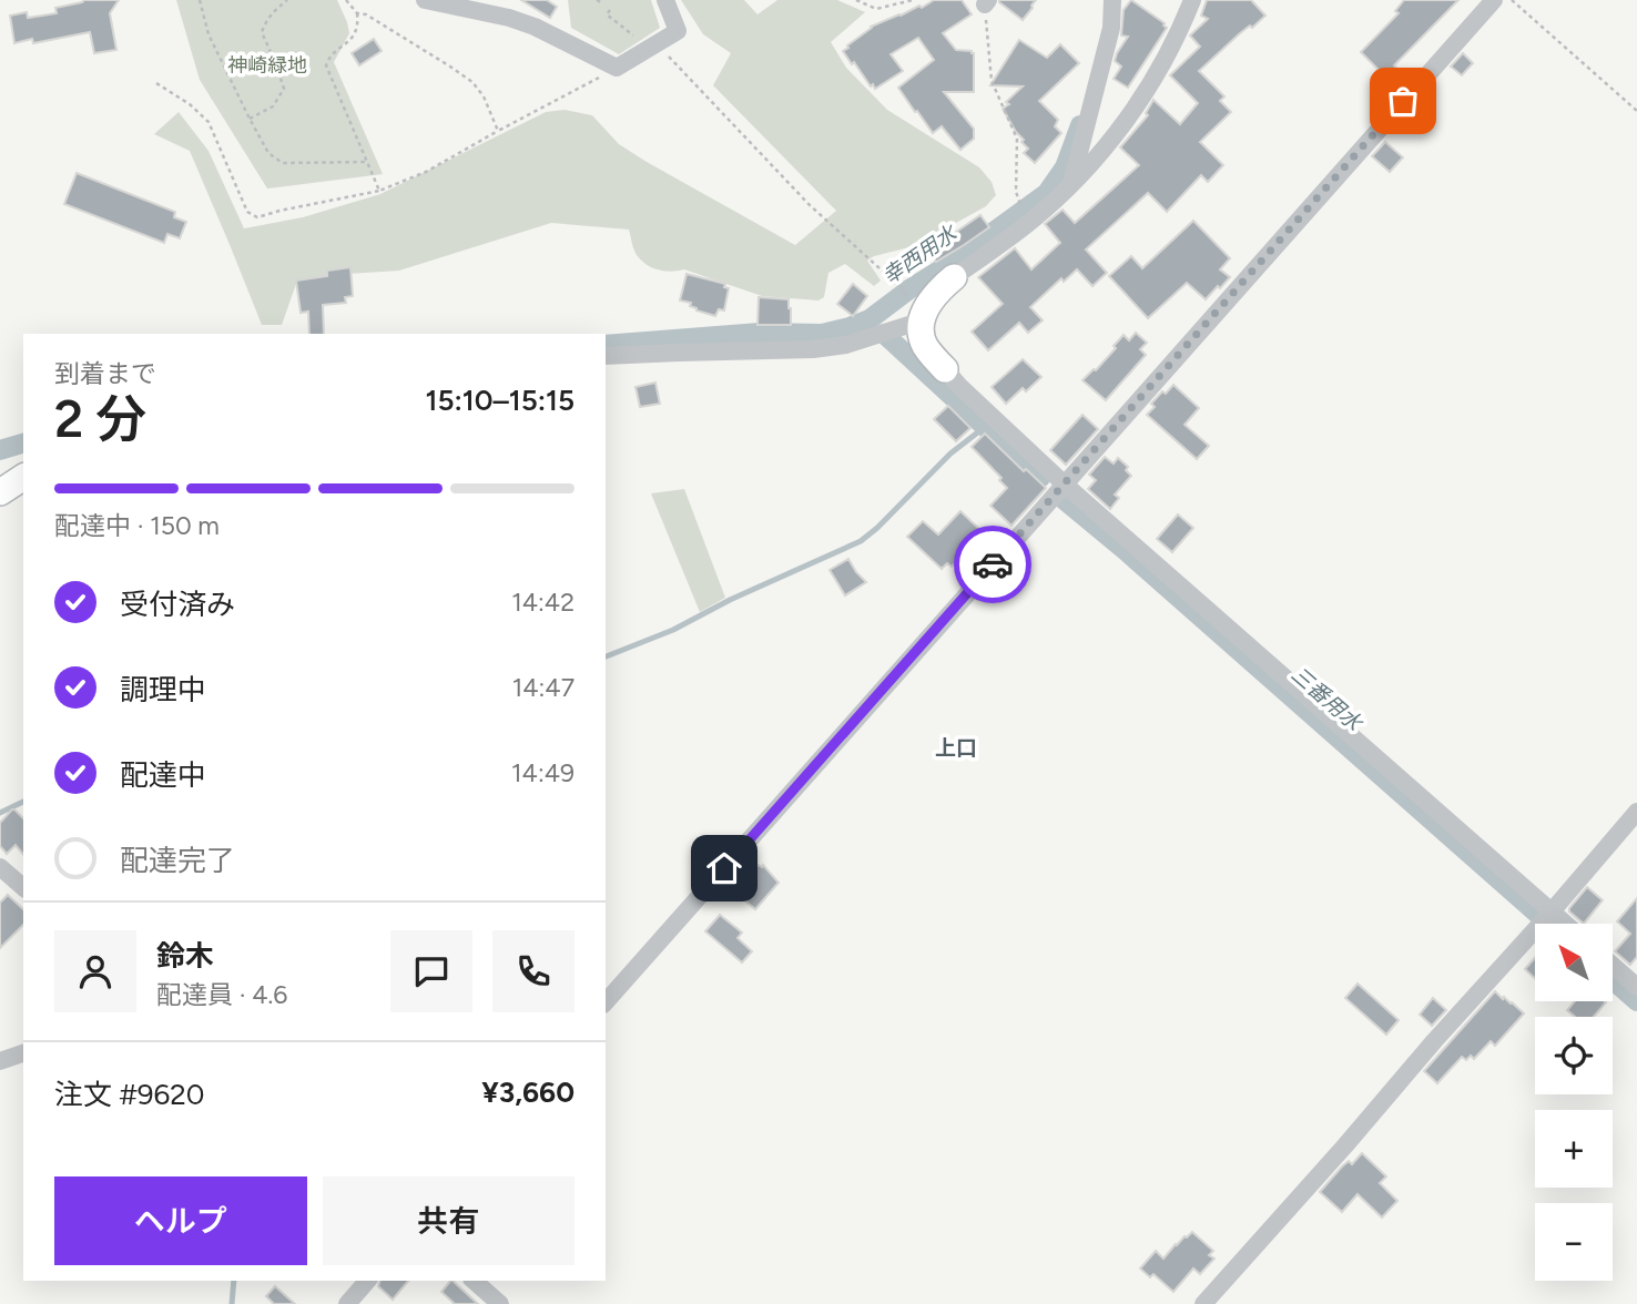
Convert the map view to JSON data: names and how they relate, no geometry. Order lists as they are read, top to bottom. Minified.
{"districts":["上口"],"water":["幸西用水","三番用水"],"parks":["神崎緑地"],"north":"top left","page":{"heading":["2 分","到着まで","15:10–15:15"],"panel":["鈴木","配達員 · 4.6","注文 #9620","¥3,660"],"bar":"配達中 · 150 m","list":[["受付済み","14:42"],["調理中","14:47"],["配達中","14:49"],"配達完了"],"map_buttons":["+","−"],"buttons":["ヘルプ","共有"]}}
